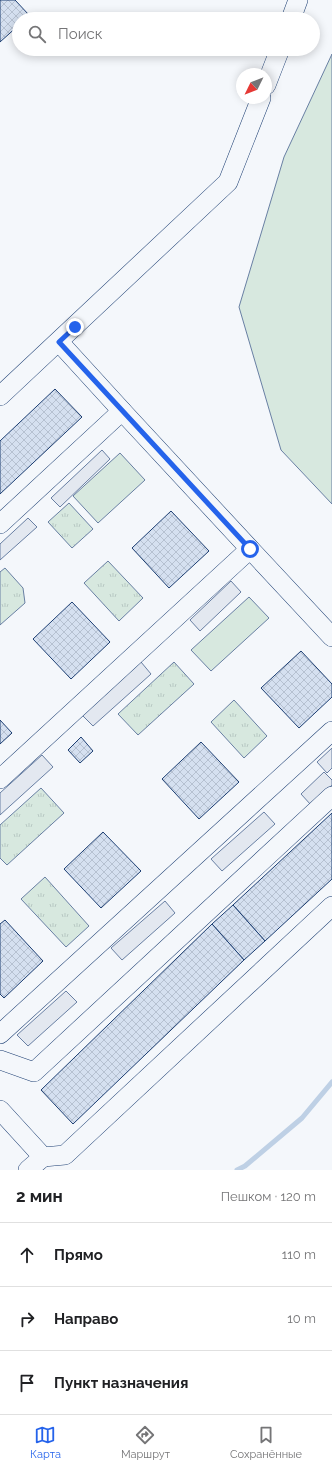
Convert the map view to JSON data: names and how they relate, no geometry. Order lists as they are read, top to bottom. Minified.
{"north":"bottom left","page":{"search":"Поиск","heading":["2 мин","Пешком · 120 m"],"list":[["Прямо","110 m"],["Направо","10 m"],"Пункт назначения"],"nav":["Карта","Маршрут","Сохранённые"]}}
